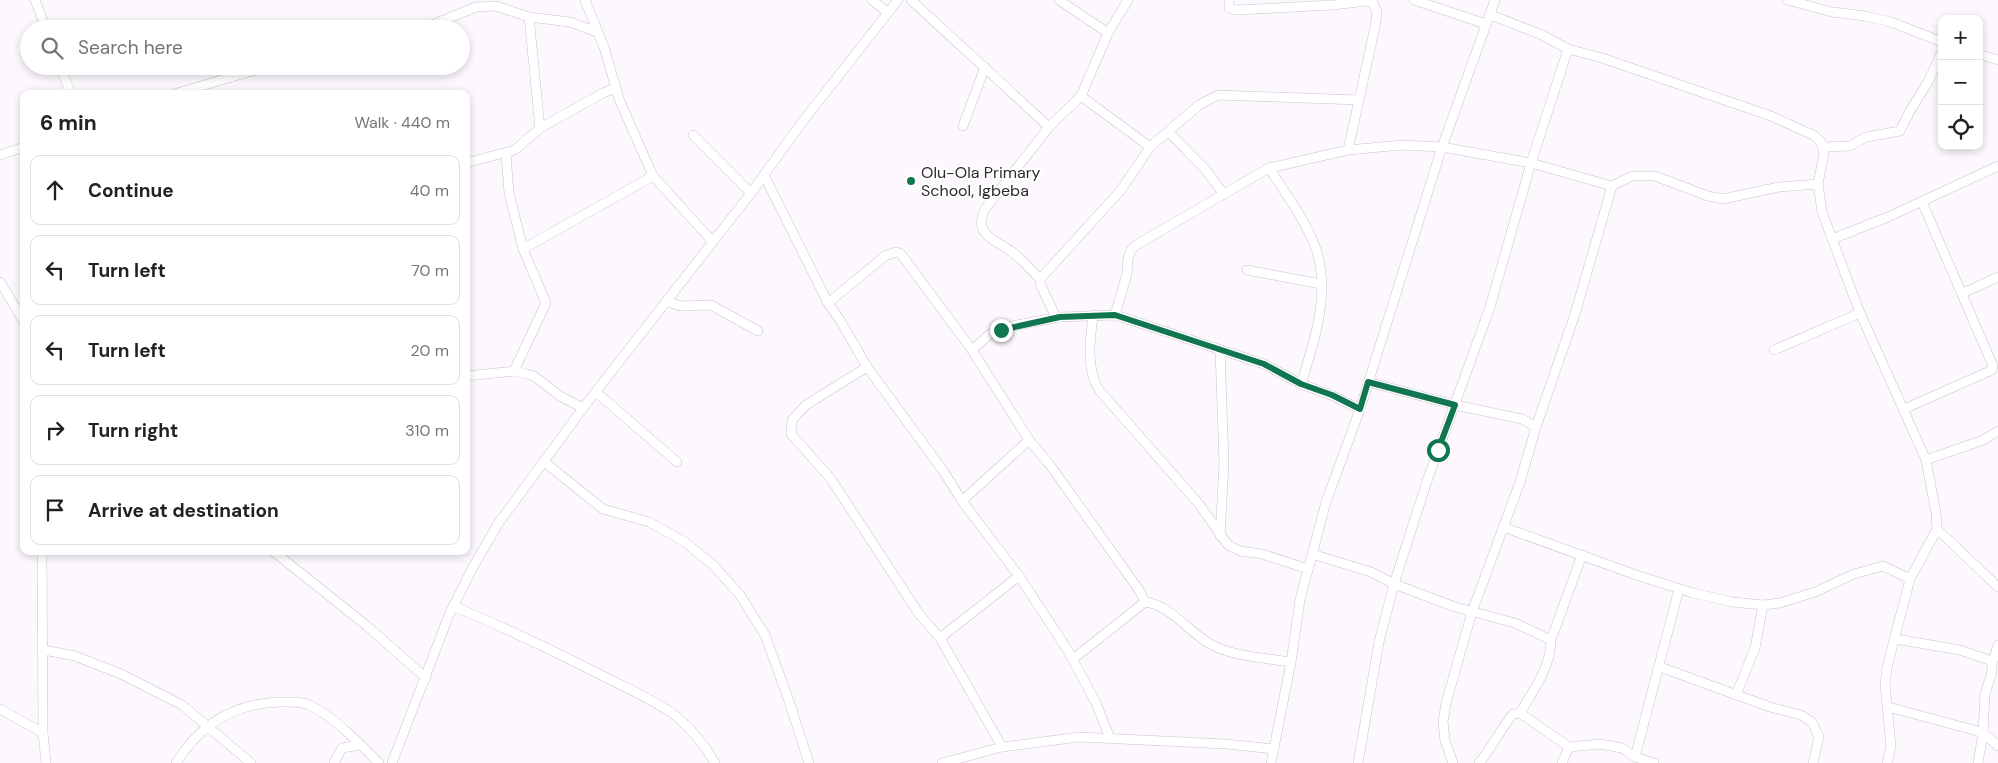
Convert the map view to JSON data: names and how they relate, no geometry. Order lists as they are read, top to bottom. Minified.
{"places":["Olu-Ola Primary School, Igbeba"],"page":{"map_buttons":["+","−"],"search":"Search here","heading":["6 min","Walk · 440 m"],"list":[["Continue","40 m"],["Turn left","70 m"],["Turn left","20 m"],["Turn right","310 m"],"Arrive at destination"]}}
